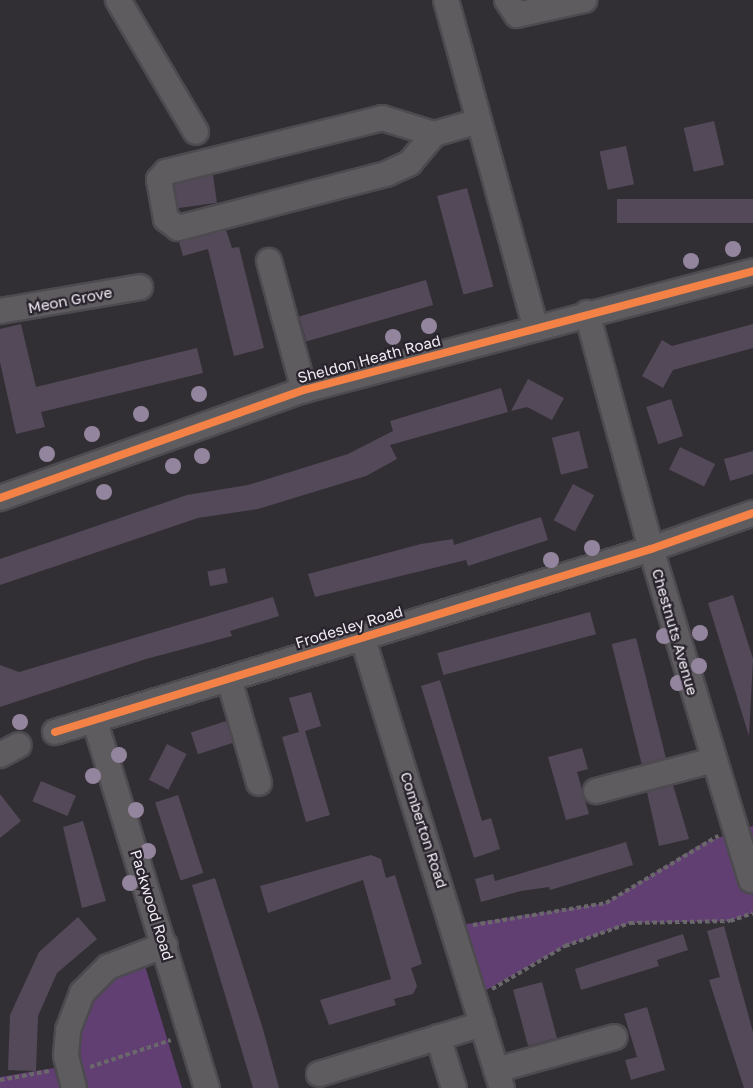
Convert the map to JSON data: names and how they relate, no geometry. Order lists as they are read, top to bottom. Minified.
{"streets":{"street":["Meon Grove","Sheldon Heath Road","Frodesley Road","Chestnuts Avenue","Comberton Road","Packwood Road"]},"crossings":[["Sheldon Heath Road","Chestnuts Avenue"],["Frodesley Road","Chestnuts Avenue"],["Frodesley Road","Comberton Road"],["Frodesley Road","Packwood Road"]]}
